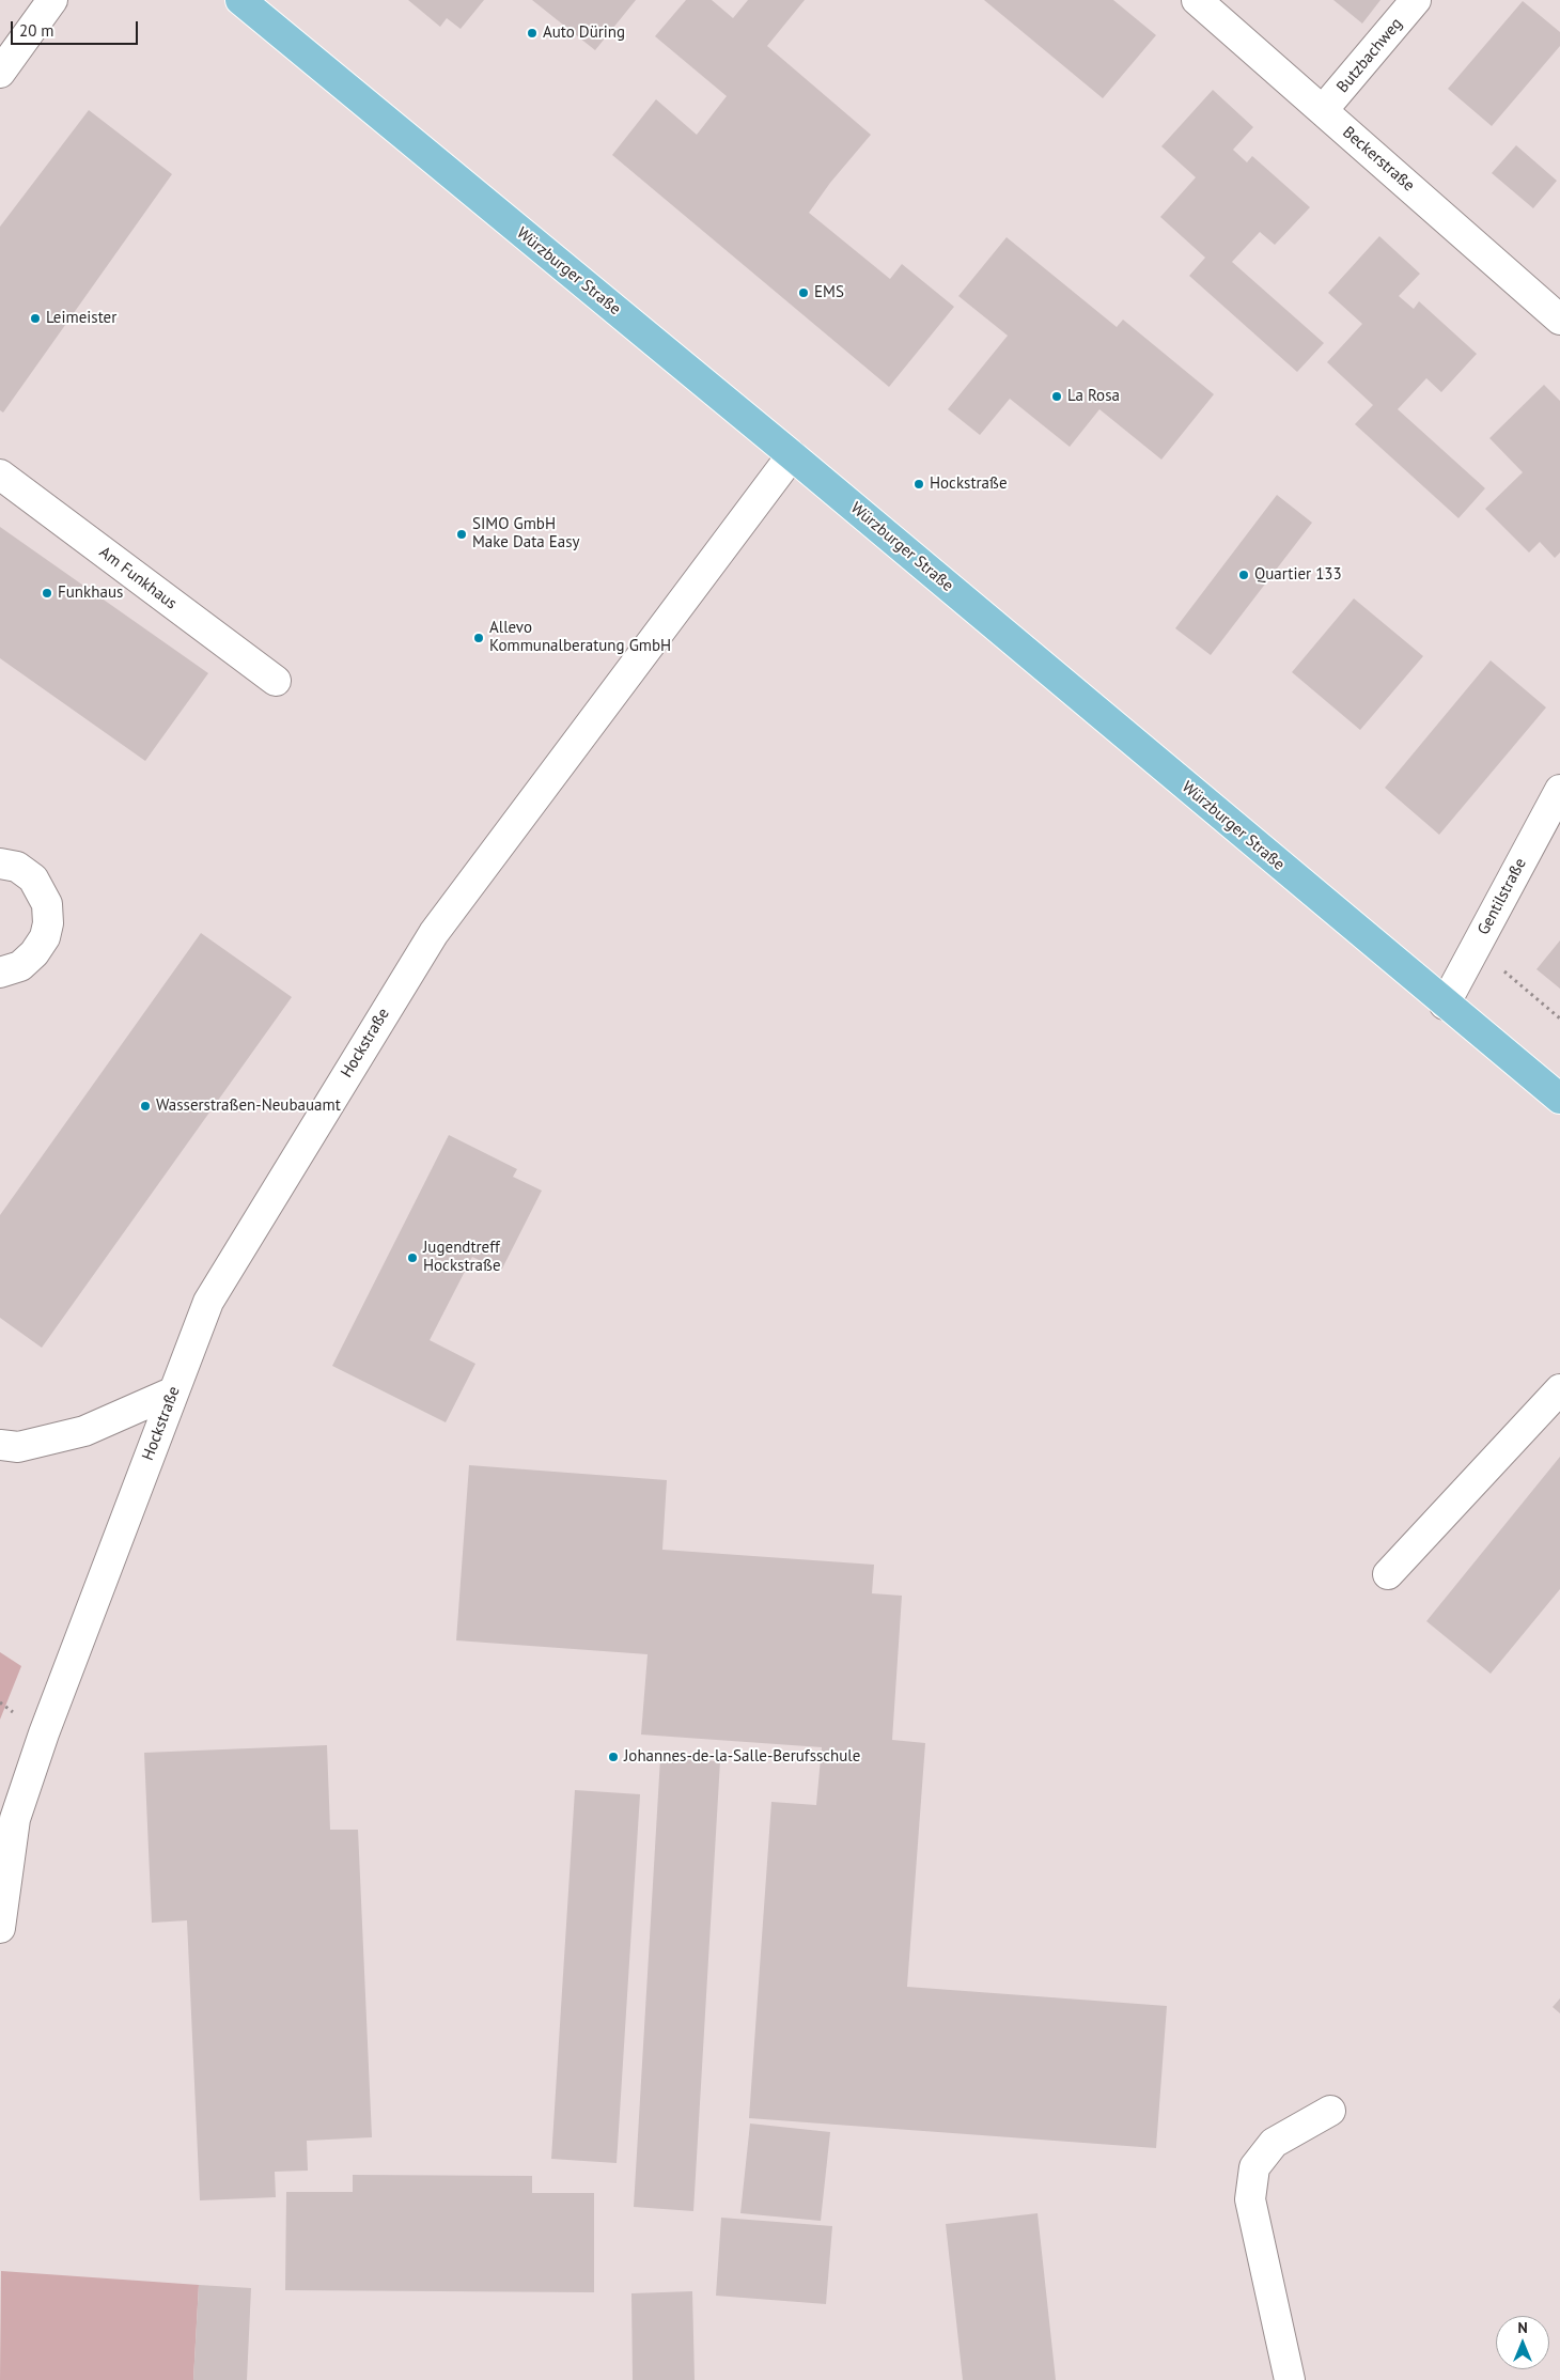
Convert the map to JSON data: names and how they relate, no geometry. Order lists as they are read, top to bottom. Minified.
{"streets":{"main road":["Würzburger Straße"],"street":["Butzbachweg","Beckerstraße","Am Funkhaus","Gentilstraße","Hockstraße"]},"crossings":[["Butzbachweg","Beckerstraße"],["Würzburger Straße","Gentilstraße"],["Würzburger Straße","Hockstraße"]],"places":["Auto Düring","EMS","Leimeister","La Rosa","Hockstraße","SIMO GmbH Make Data Easy","Quartier 133","Funkhaus","Allevo Kommunalberatung GmbH","Wasserstraßen-Neubauamt","Jugendtreff Hockstraße","Johannes-de-la-Salle-Berufsschule"],"scale_bar":"20 m","north":"top"}
